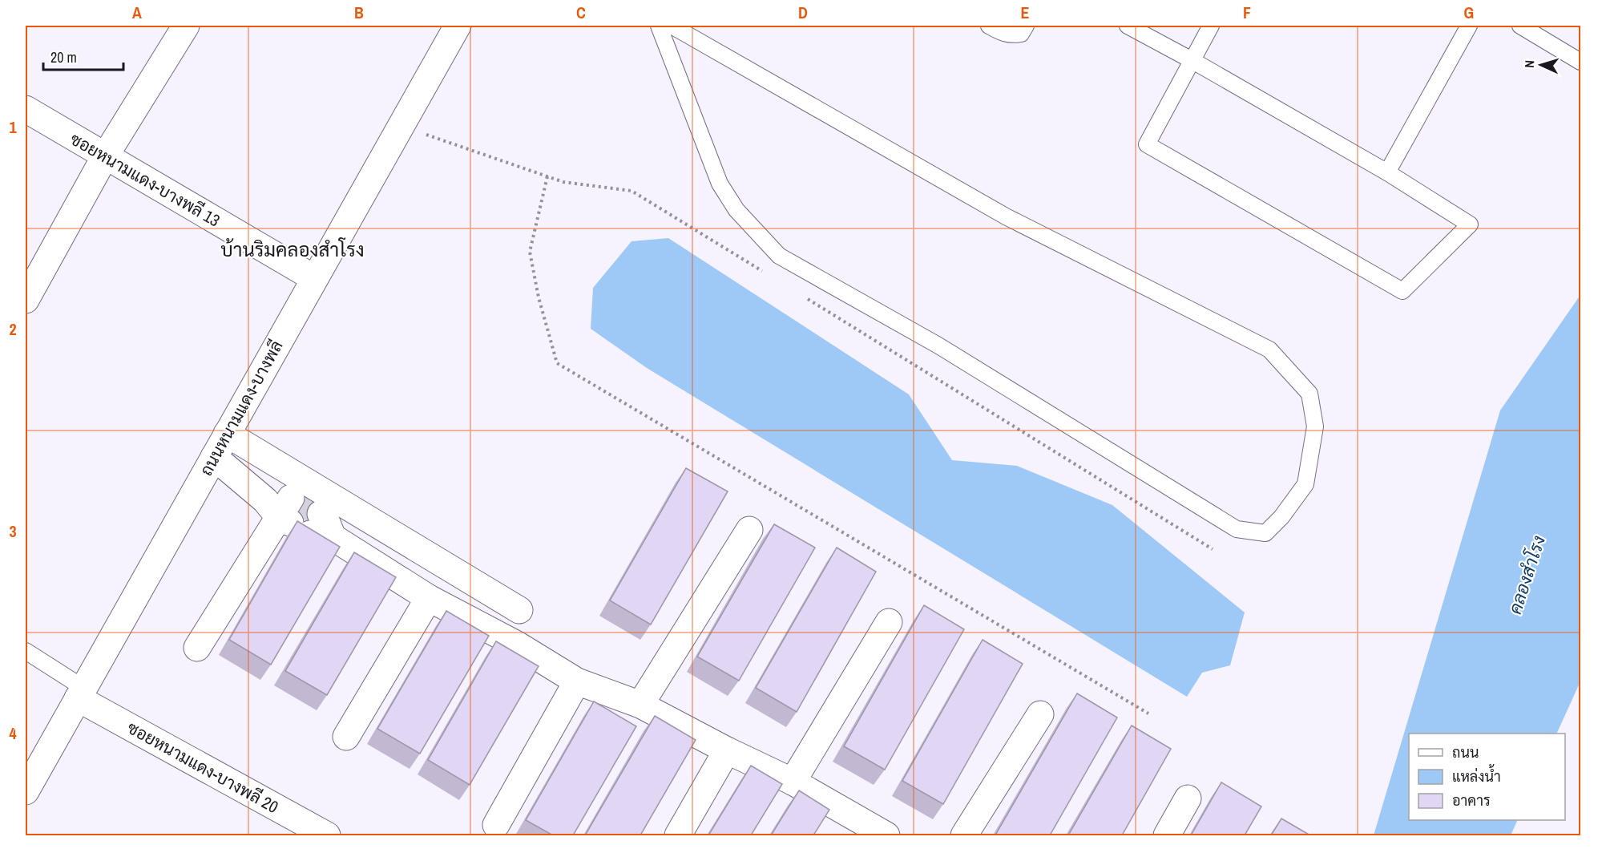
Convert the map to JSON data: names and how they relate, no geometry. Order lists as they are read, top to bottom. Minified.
{"streets":{"street":["ซอยหนามแดง-บางพลี 13","ถนนหนามแดง-บางพลี","ซอยหนามแดง-บางพลี 20"]},"crossings":[["ซอยหนามแดง-บางพลี 13","ถนนหนามแดง-บางพลี"],["ถนนหนามแดง-บางพลี","ซอยหนามแดง-บางพลี 20"]],"districts":["บ้านริมคลองสำโรง"],"water":["คลองสำโรง"],"legend":["ถนน","แหล่งน้ำ","อาคาร"],"scale_bar":"20 m","north":"left","grid":{"columns":["A","B","C","D","E","F","G"],"rows":["1","2","3","4"]}}
